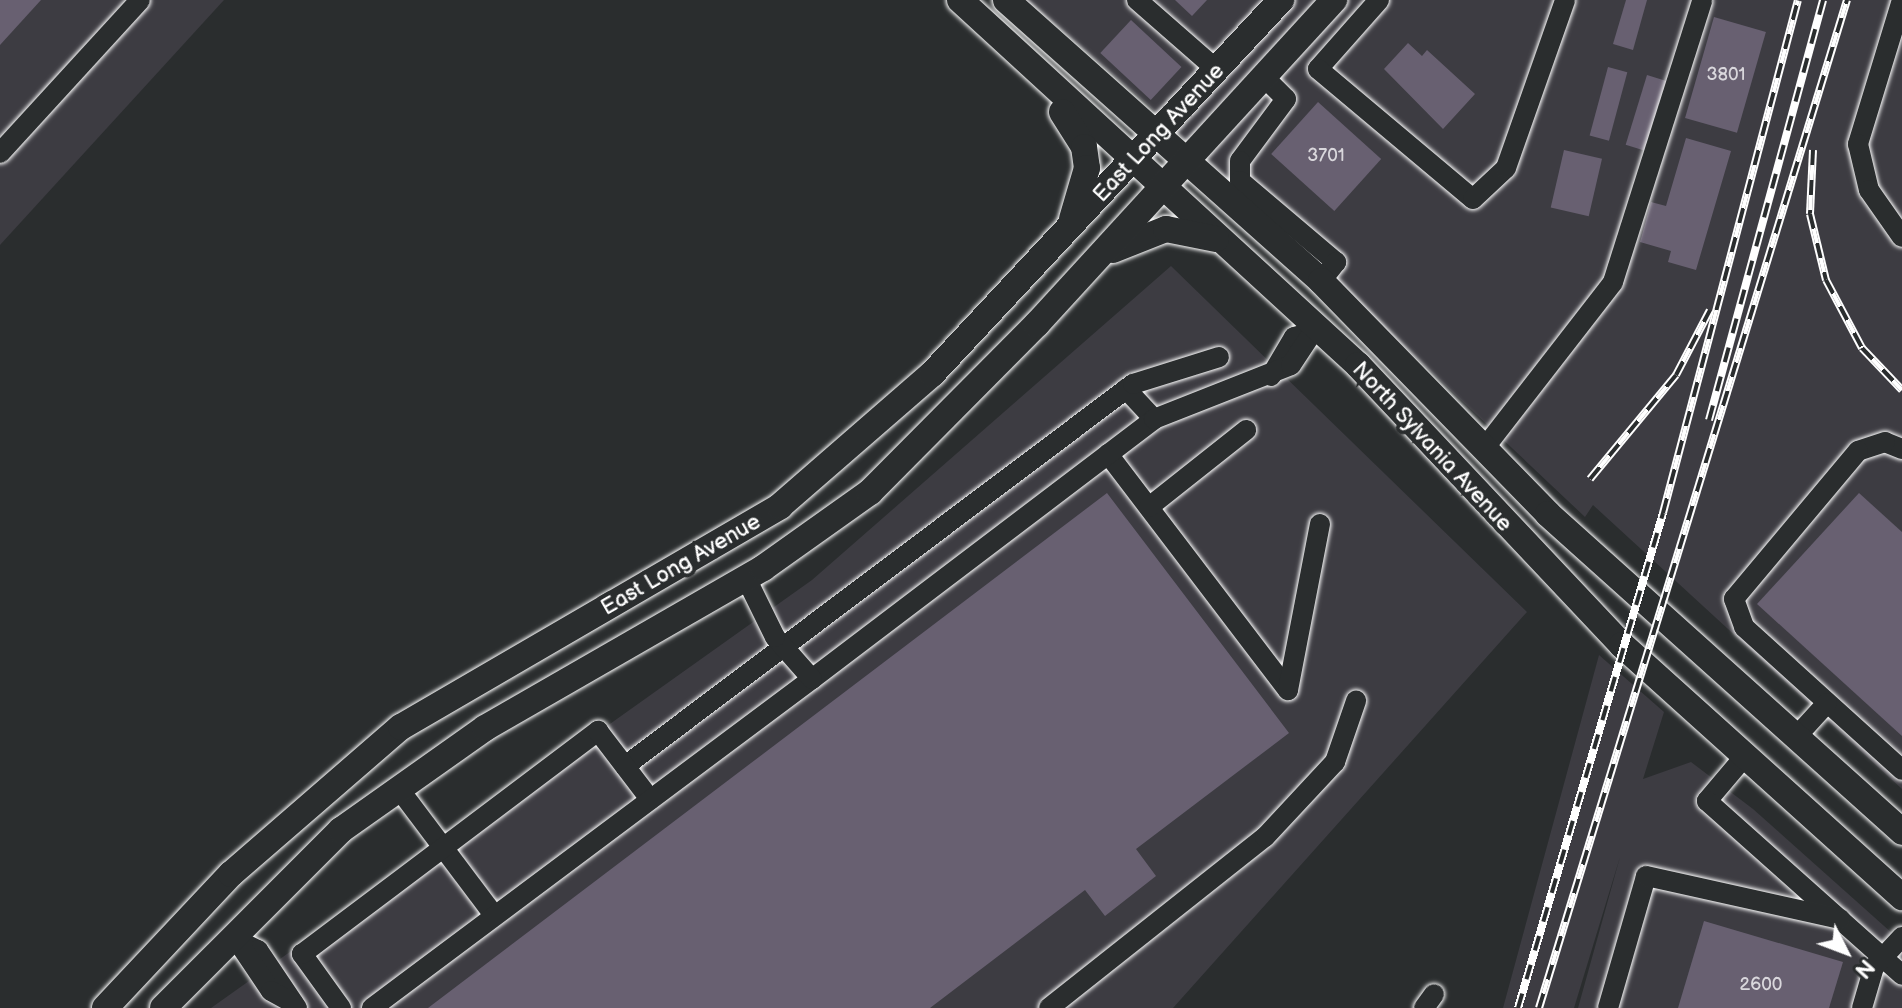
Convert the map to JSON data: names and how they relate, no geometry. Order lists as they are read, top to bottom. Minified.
{"streets":{"main road":["East Long Avenue","North Sylvania Avenue"]},"crossings":[["East Long Avenue","North Sylvania Avenue"]],"house_numbers":["3801","3701","2600"],"north":"bottom right"}
